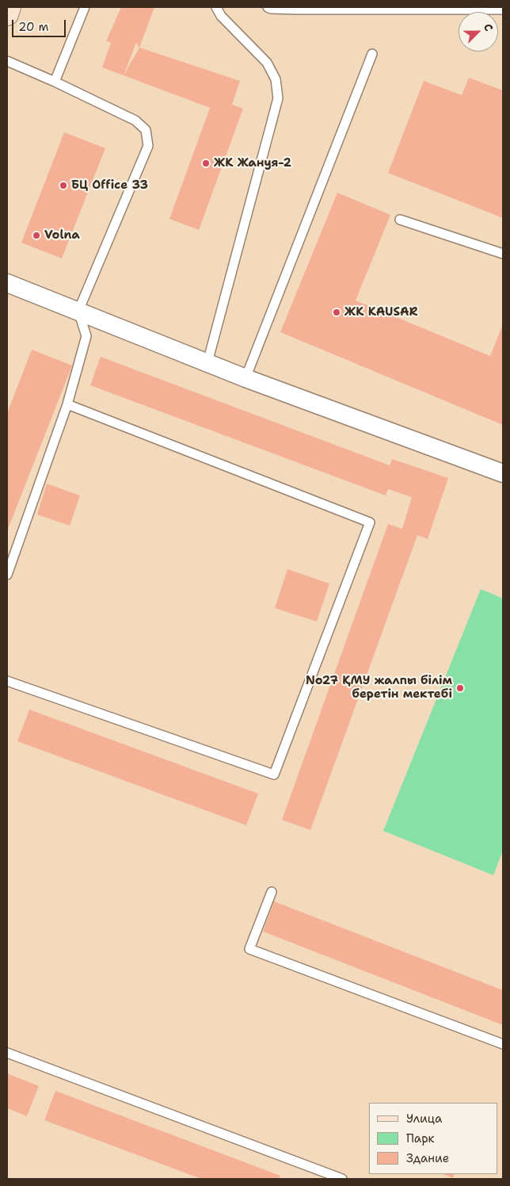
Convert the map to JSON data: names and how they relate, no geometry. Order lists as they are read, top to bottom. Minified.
{"places":["ЖК Жануя-2","БЦ Office 33","Volna","ЖК KAUSAR","No27 ҚМУ жалпы білім беретін мектебі"],"legend":["Улица","Парк","Здание"],"scale_bar":"20 m","north":"top right"}
